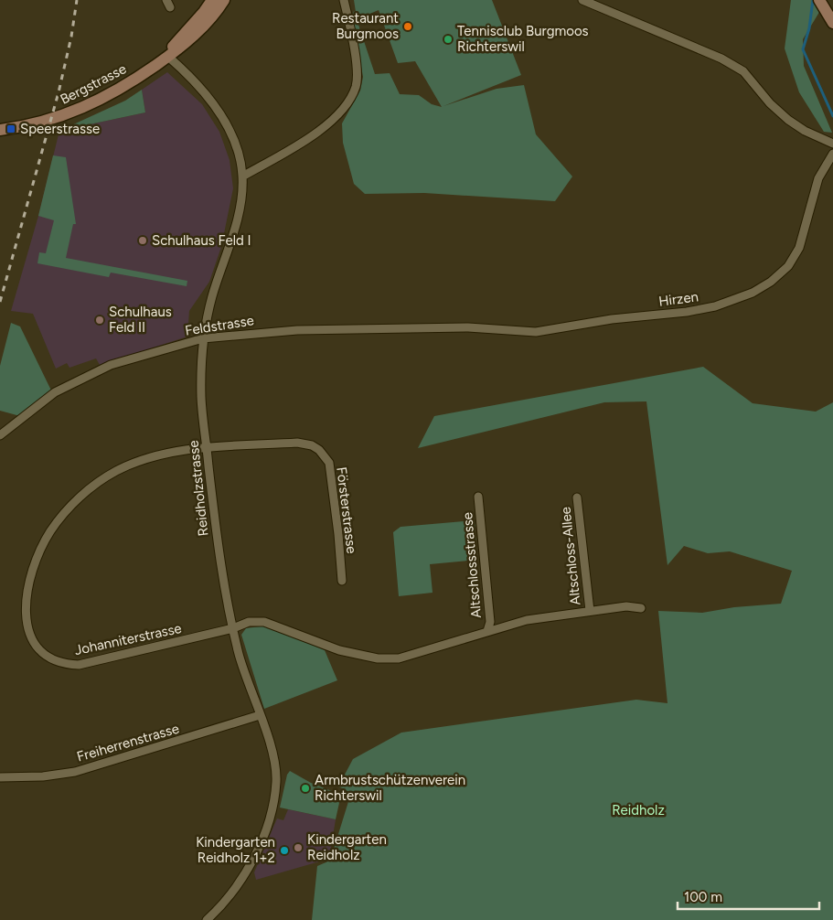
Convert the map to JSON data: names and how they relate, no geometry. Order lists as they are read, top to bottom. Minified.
{"streets":{"main road":["Bergstrasse"],"street":["Hirzen","Feldstrasse","Reidholzstrasse","Försterstrasse","Altschloss-Allee","Altschlossstrasse","Johanniterstrasse","Freiherrenstrasse"]},"crossings":[["Bergstrasse","Reidholzstrasse"],["Hirzen","Feldstrasse"],["Feldstrasse","Reidholzstrasse"],["Reidholzstrasse","Försterstrasse"],["Reidholzstrasse","Altschlossstrasse"],["Reidholzstrasse","Johanniterstrasse"],["Reidholzstrasse","Freiherrenstrasse"],["Försterstrasse","Johanniterstrasse"],["Altschloss-Allee","Altschlossstrasse"],["Altschlossstrasse","Johanniterstrasse"]],"parks":["Reidholz"],"places":{"other":["Restaurant Burgmoos","Tennisclub Burgmoos Richterswil","Schulhaus Feld I","Schulhaus Feld II","Armbrustschützenverein Richterswil","Kindergarten Reidholz","Kindergarten Reidholz 1+2"],"transit":["Speerstrasse"]},"scale_bar":"100 m"}
